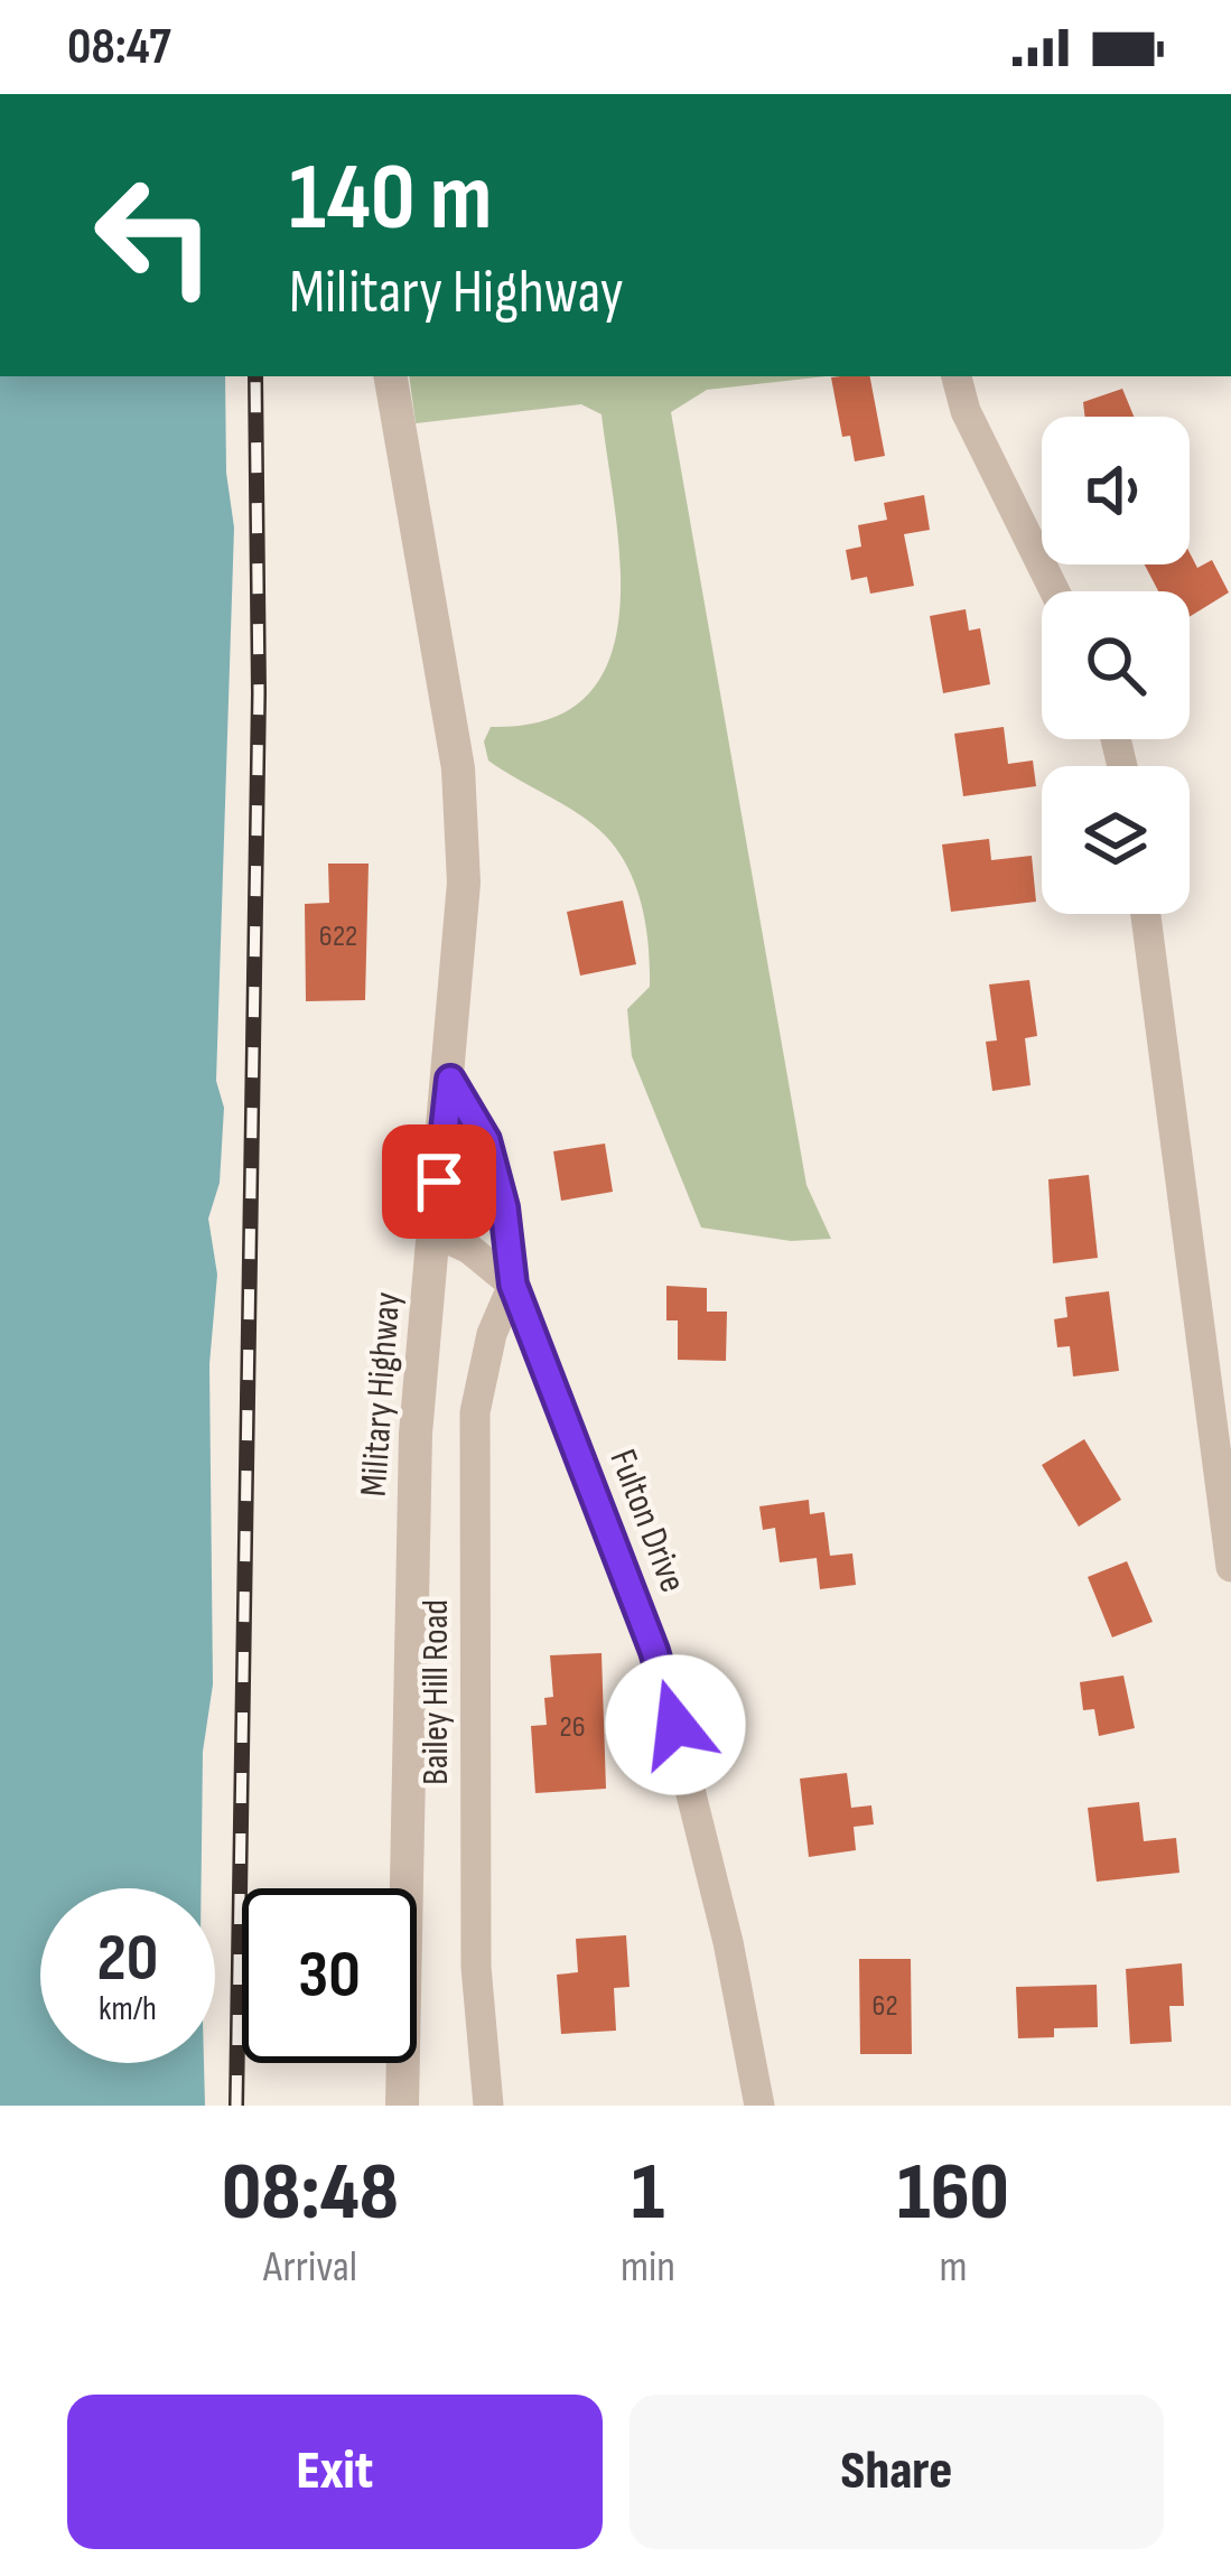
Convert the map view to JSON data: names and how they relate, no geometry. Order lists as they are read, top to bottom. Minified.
{"streets":{"street":["Military Highway","Fulton Drive","Bailey Hill Road"]},"crossings":[["Military Highway","Fulton Drive"],["Fulton Drive","Bailey Hill Road"]],"house_numbers":["622","26","62"],"page":{"status":"08:47","turn":["140 m","Military Highway"],"speed":"20 km/h","limit":"30","eta":["08:48","Arrival","1","min","160","m"],"buttons":["Exit","Share"]}}
